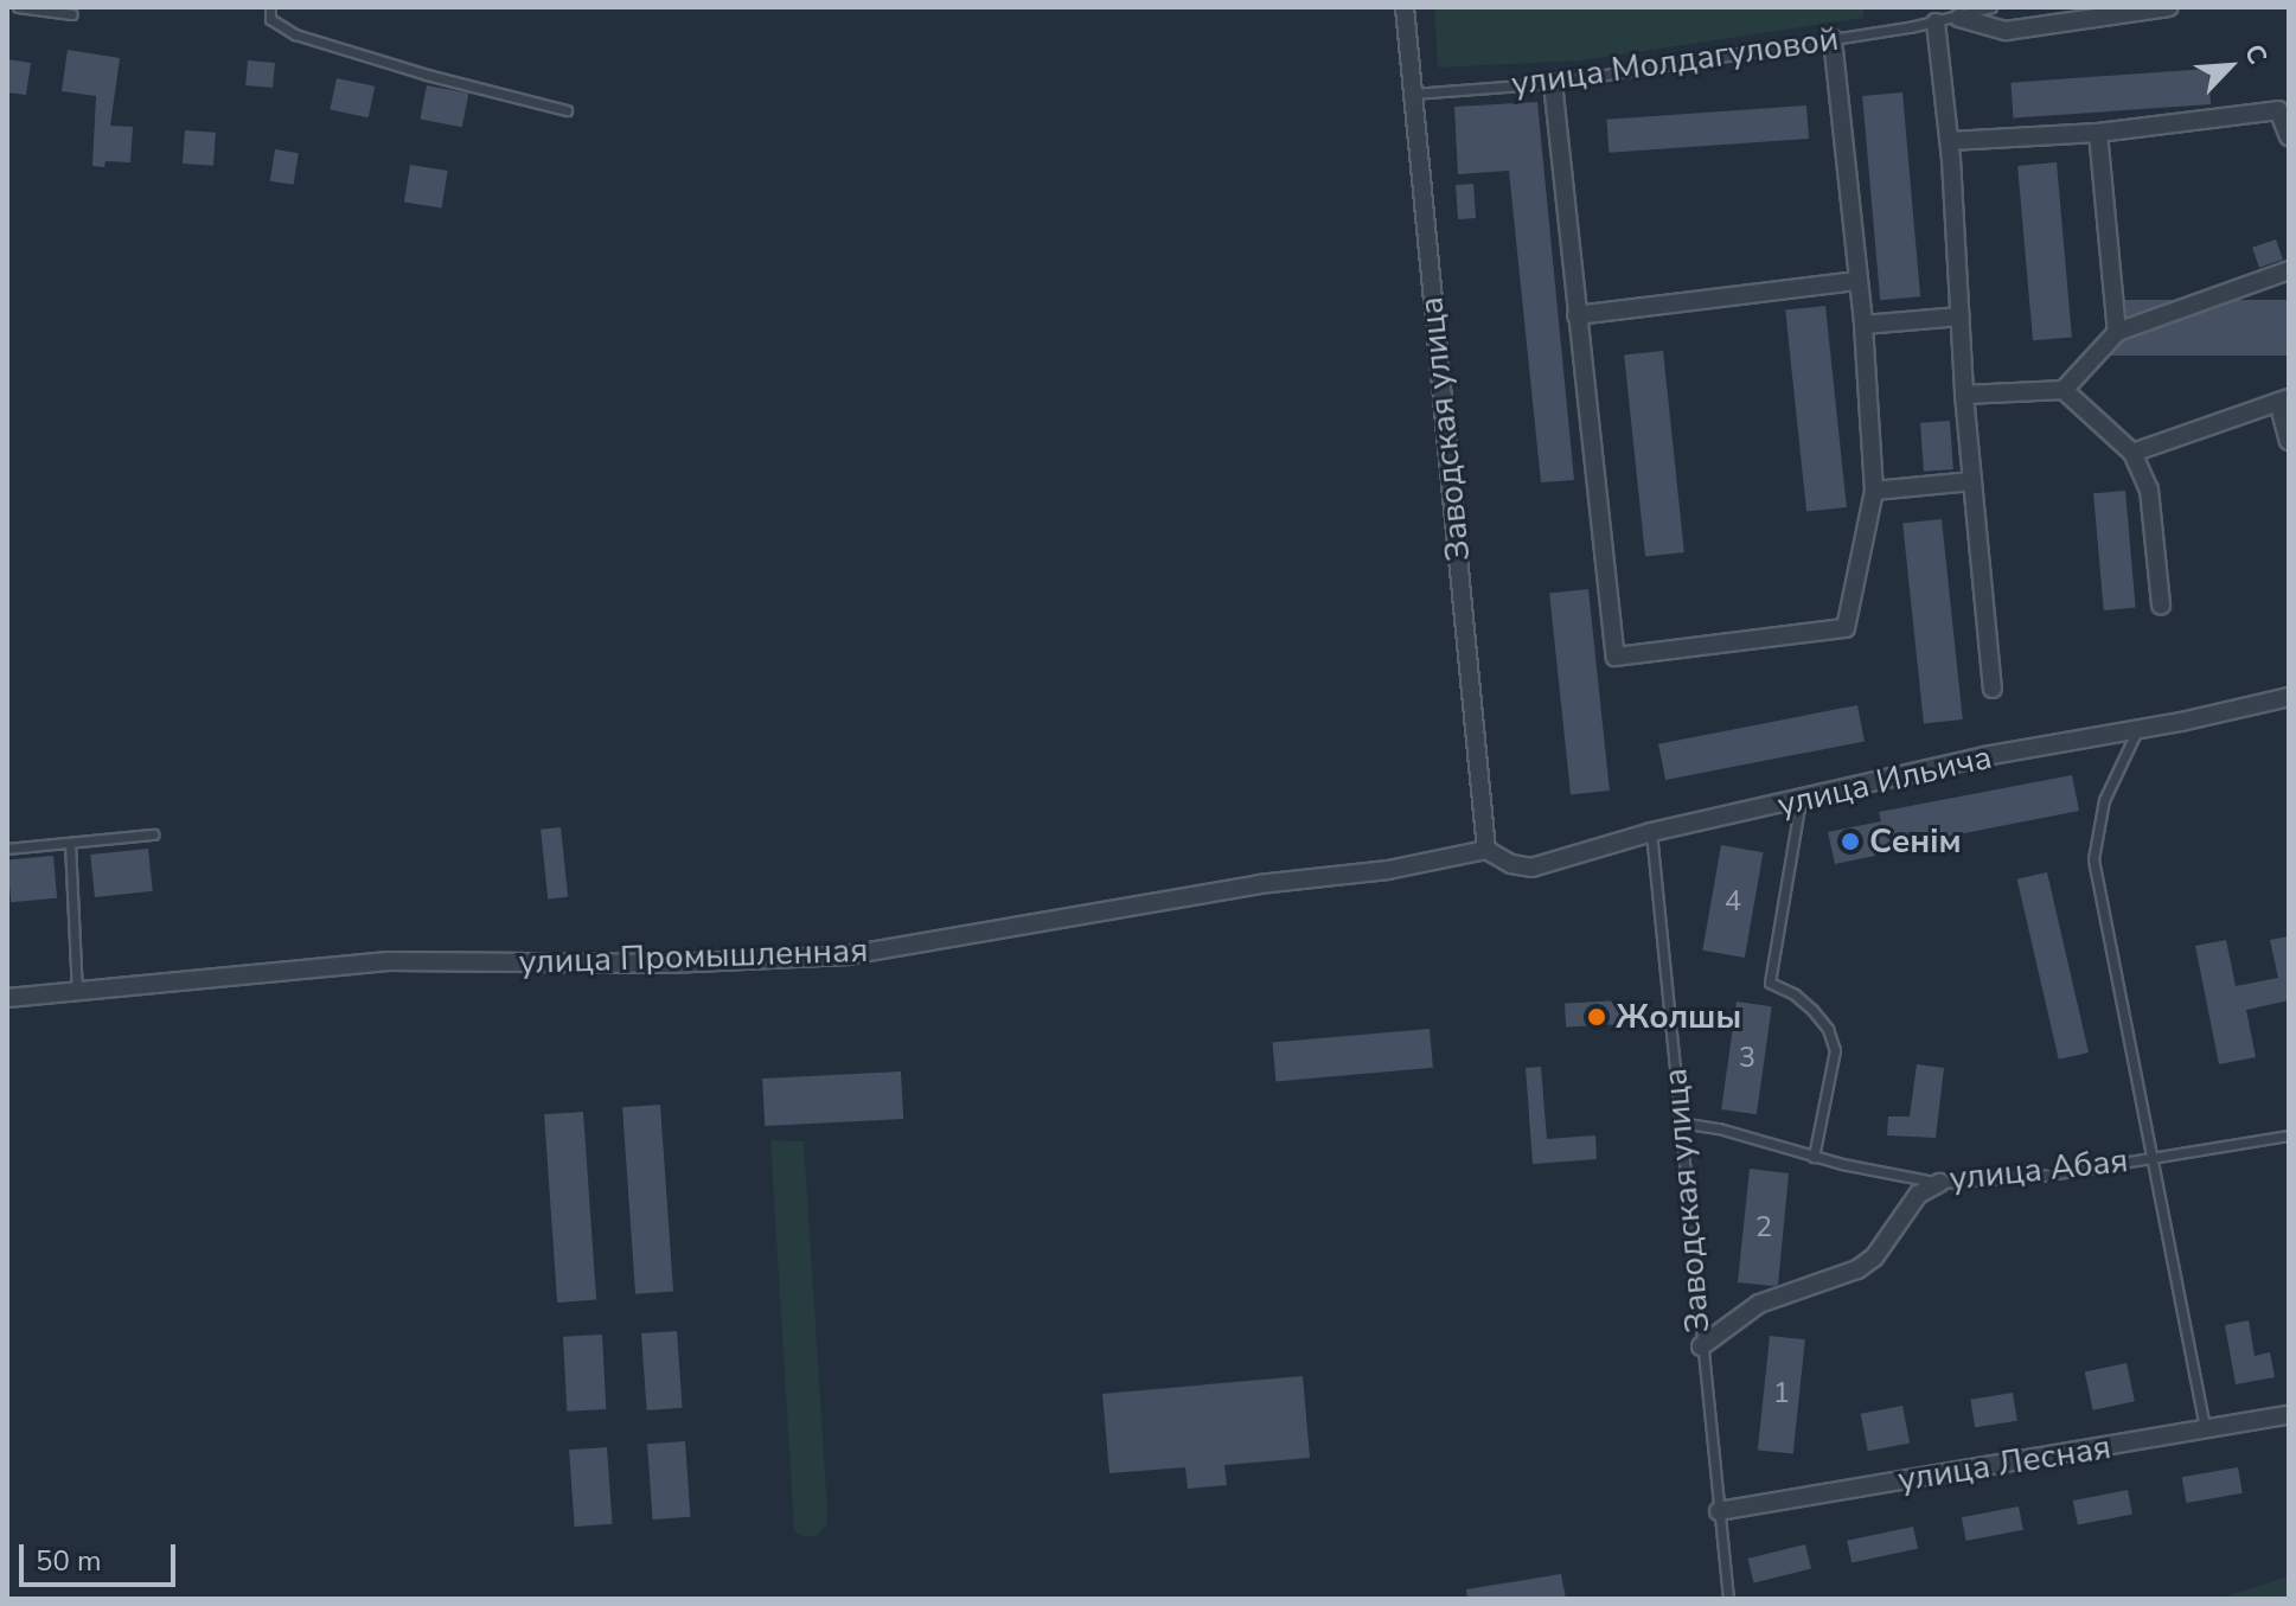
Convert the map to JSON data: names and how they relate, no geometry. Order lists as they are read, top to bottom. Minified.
{"streets":{"street":["Заводская улица","улица Ильича","улица Промышленная","улица Лесная"],"lane":["улица Молдагуловой","улица Абая"]},"crossings":[["улица Молдагуловой","Заводская улица"],["Заводская улица","улица Ильича"],["Заводская улица","улица Промышленная"],["Заводская улица","улица Абая"],["Заводская улица","улица Лесная"],["улица Ильича","улица Промышленная"]],"places":["Сенiм","Жолшы"],"house_numbers":["4","3","2","1"],"scale_bar":"50 m","north":"top right"}
